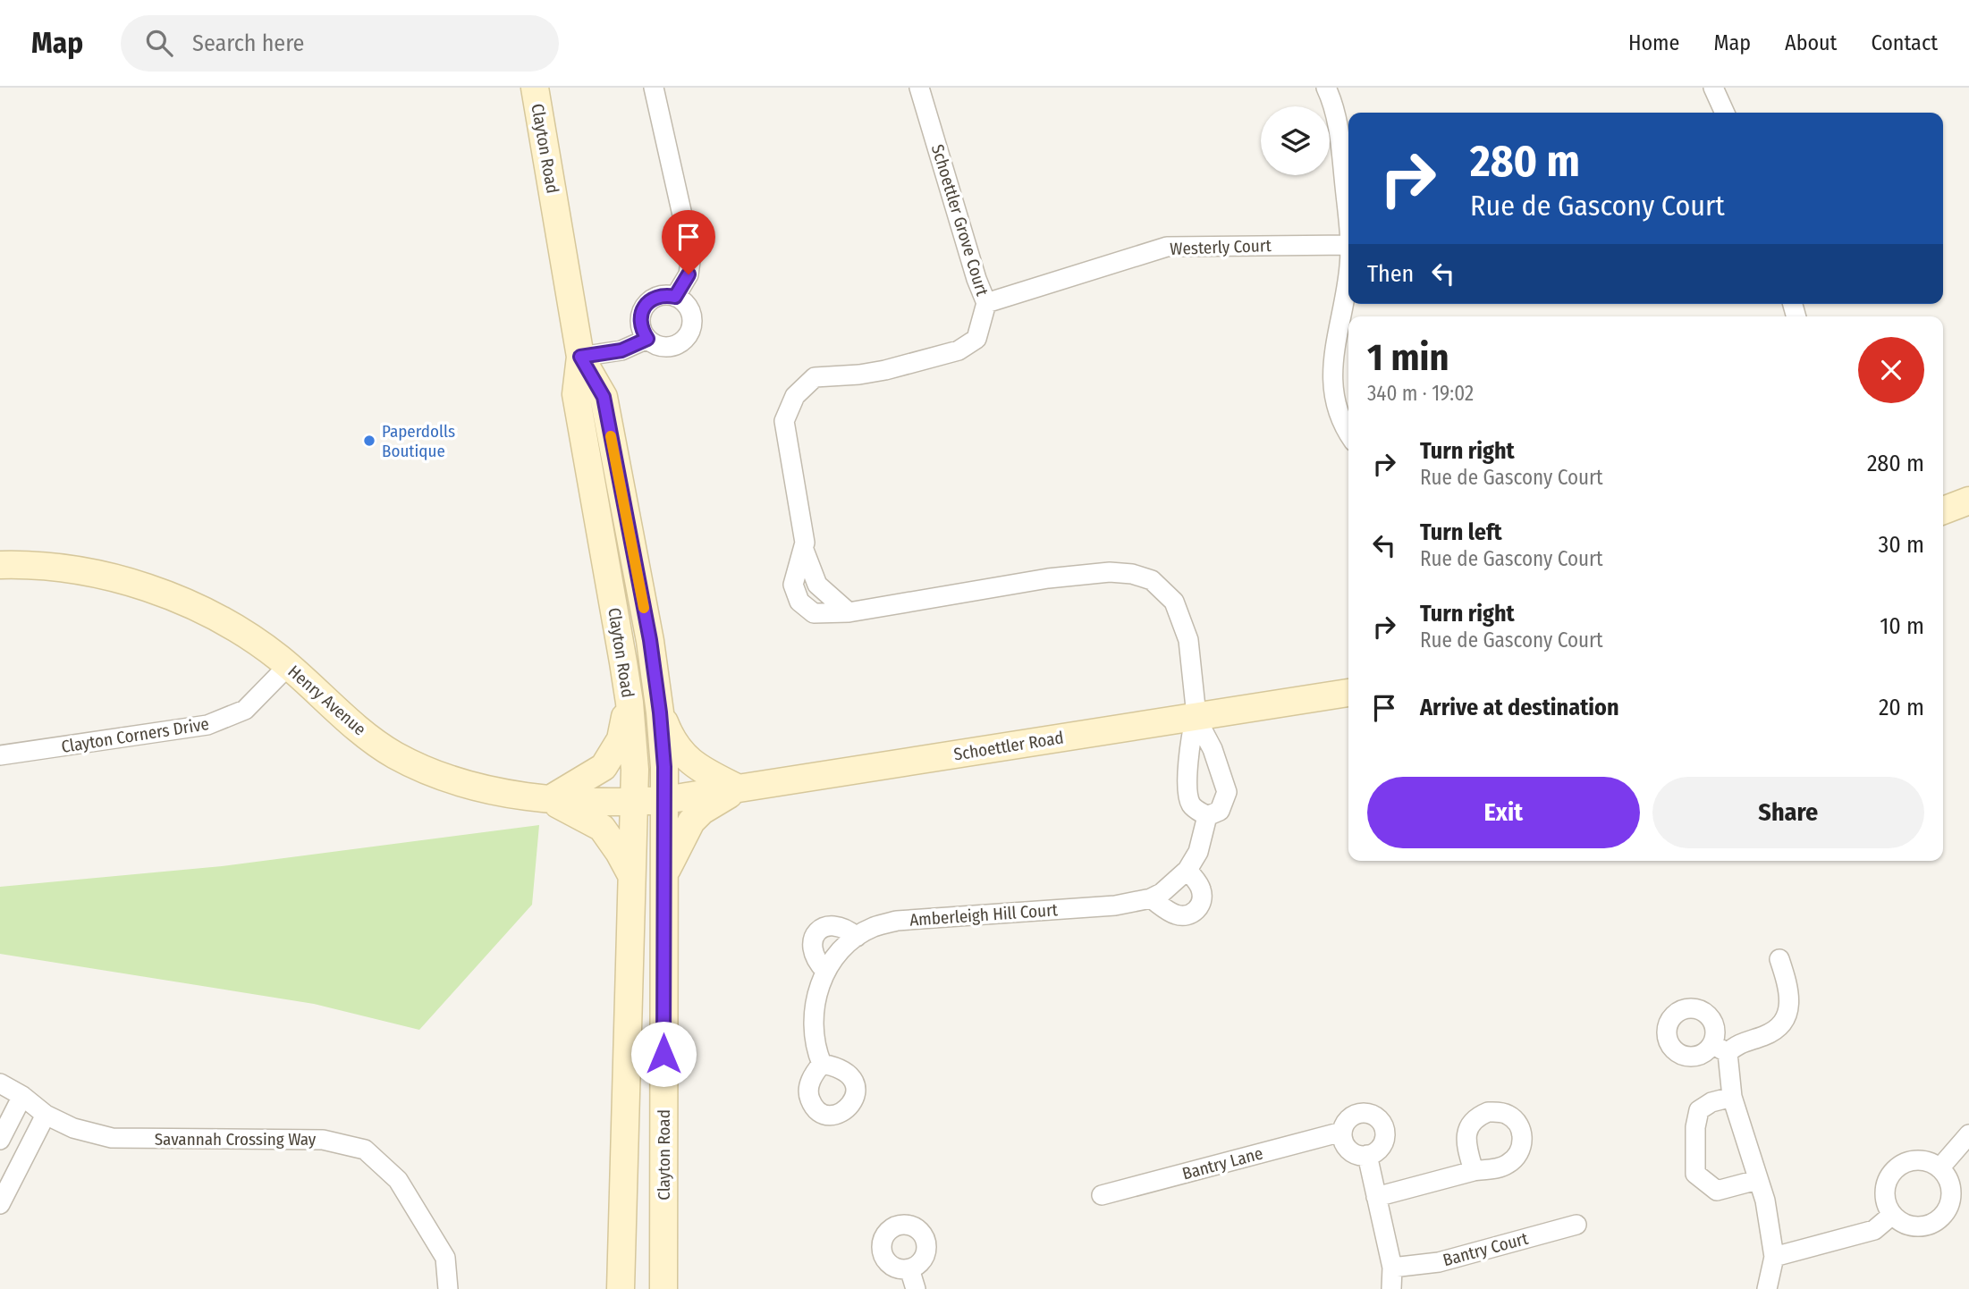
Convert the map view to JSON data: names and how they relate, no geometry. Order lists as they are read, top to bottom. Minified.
{"streets":{"main road":["Clayton Road","Henry Avenue","Schoettler Road"],"street":["Schoettler Grove Court","Westerly Court","Clayton Corners Drive","Amberleigh Hill Court","Savannah Crossing Way","Bantry Lane","Bantry Court"]},"crossings":[["Clayton Road","Henry Avenue"],["Clayton Road","Schoettler Road"],["Schoettler Grove Court","Westerly Court"],["Schoettler Grove Court","Schoettler Road"],["Schoettler Grove Court","Amberleigh Hill Court"],["Henry Avenue","Clayton Corners Drive"],["Henry Avenue","Schoettler Road"],["Schoettler Road","Amberleigh Hill Court"]],"places":["Paperdolls Boutique"],"page":{"header":"Map","search":"Search here","nav":["Home","Map","About","Contact"],"turn":["280 m","Rue de Gascony Court"],"then":"Then","heading":["1 min","340 m · 19:02"],"list":[{"name":"Turn right","note":"Rue de Gascony Court","value":"280 m"},{"name":"Turn left","note":"Rue de Gascony Court","value":"30 m"},{"name":"Turn right","note":"Rue de Gascony Court","value":"10 m"},{"name":"Arrive at destination","value":"20 m"}],"buttons":["Exit","Share"]}}
